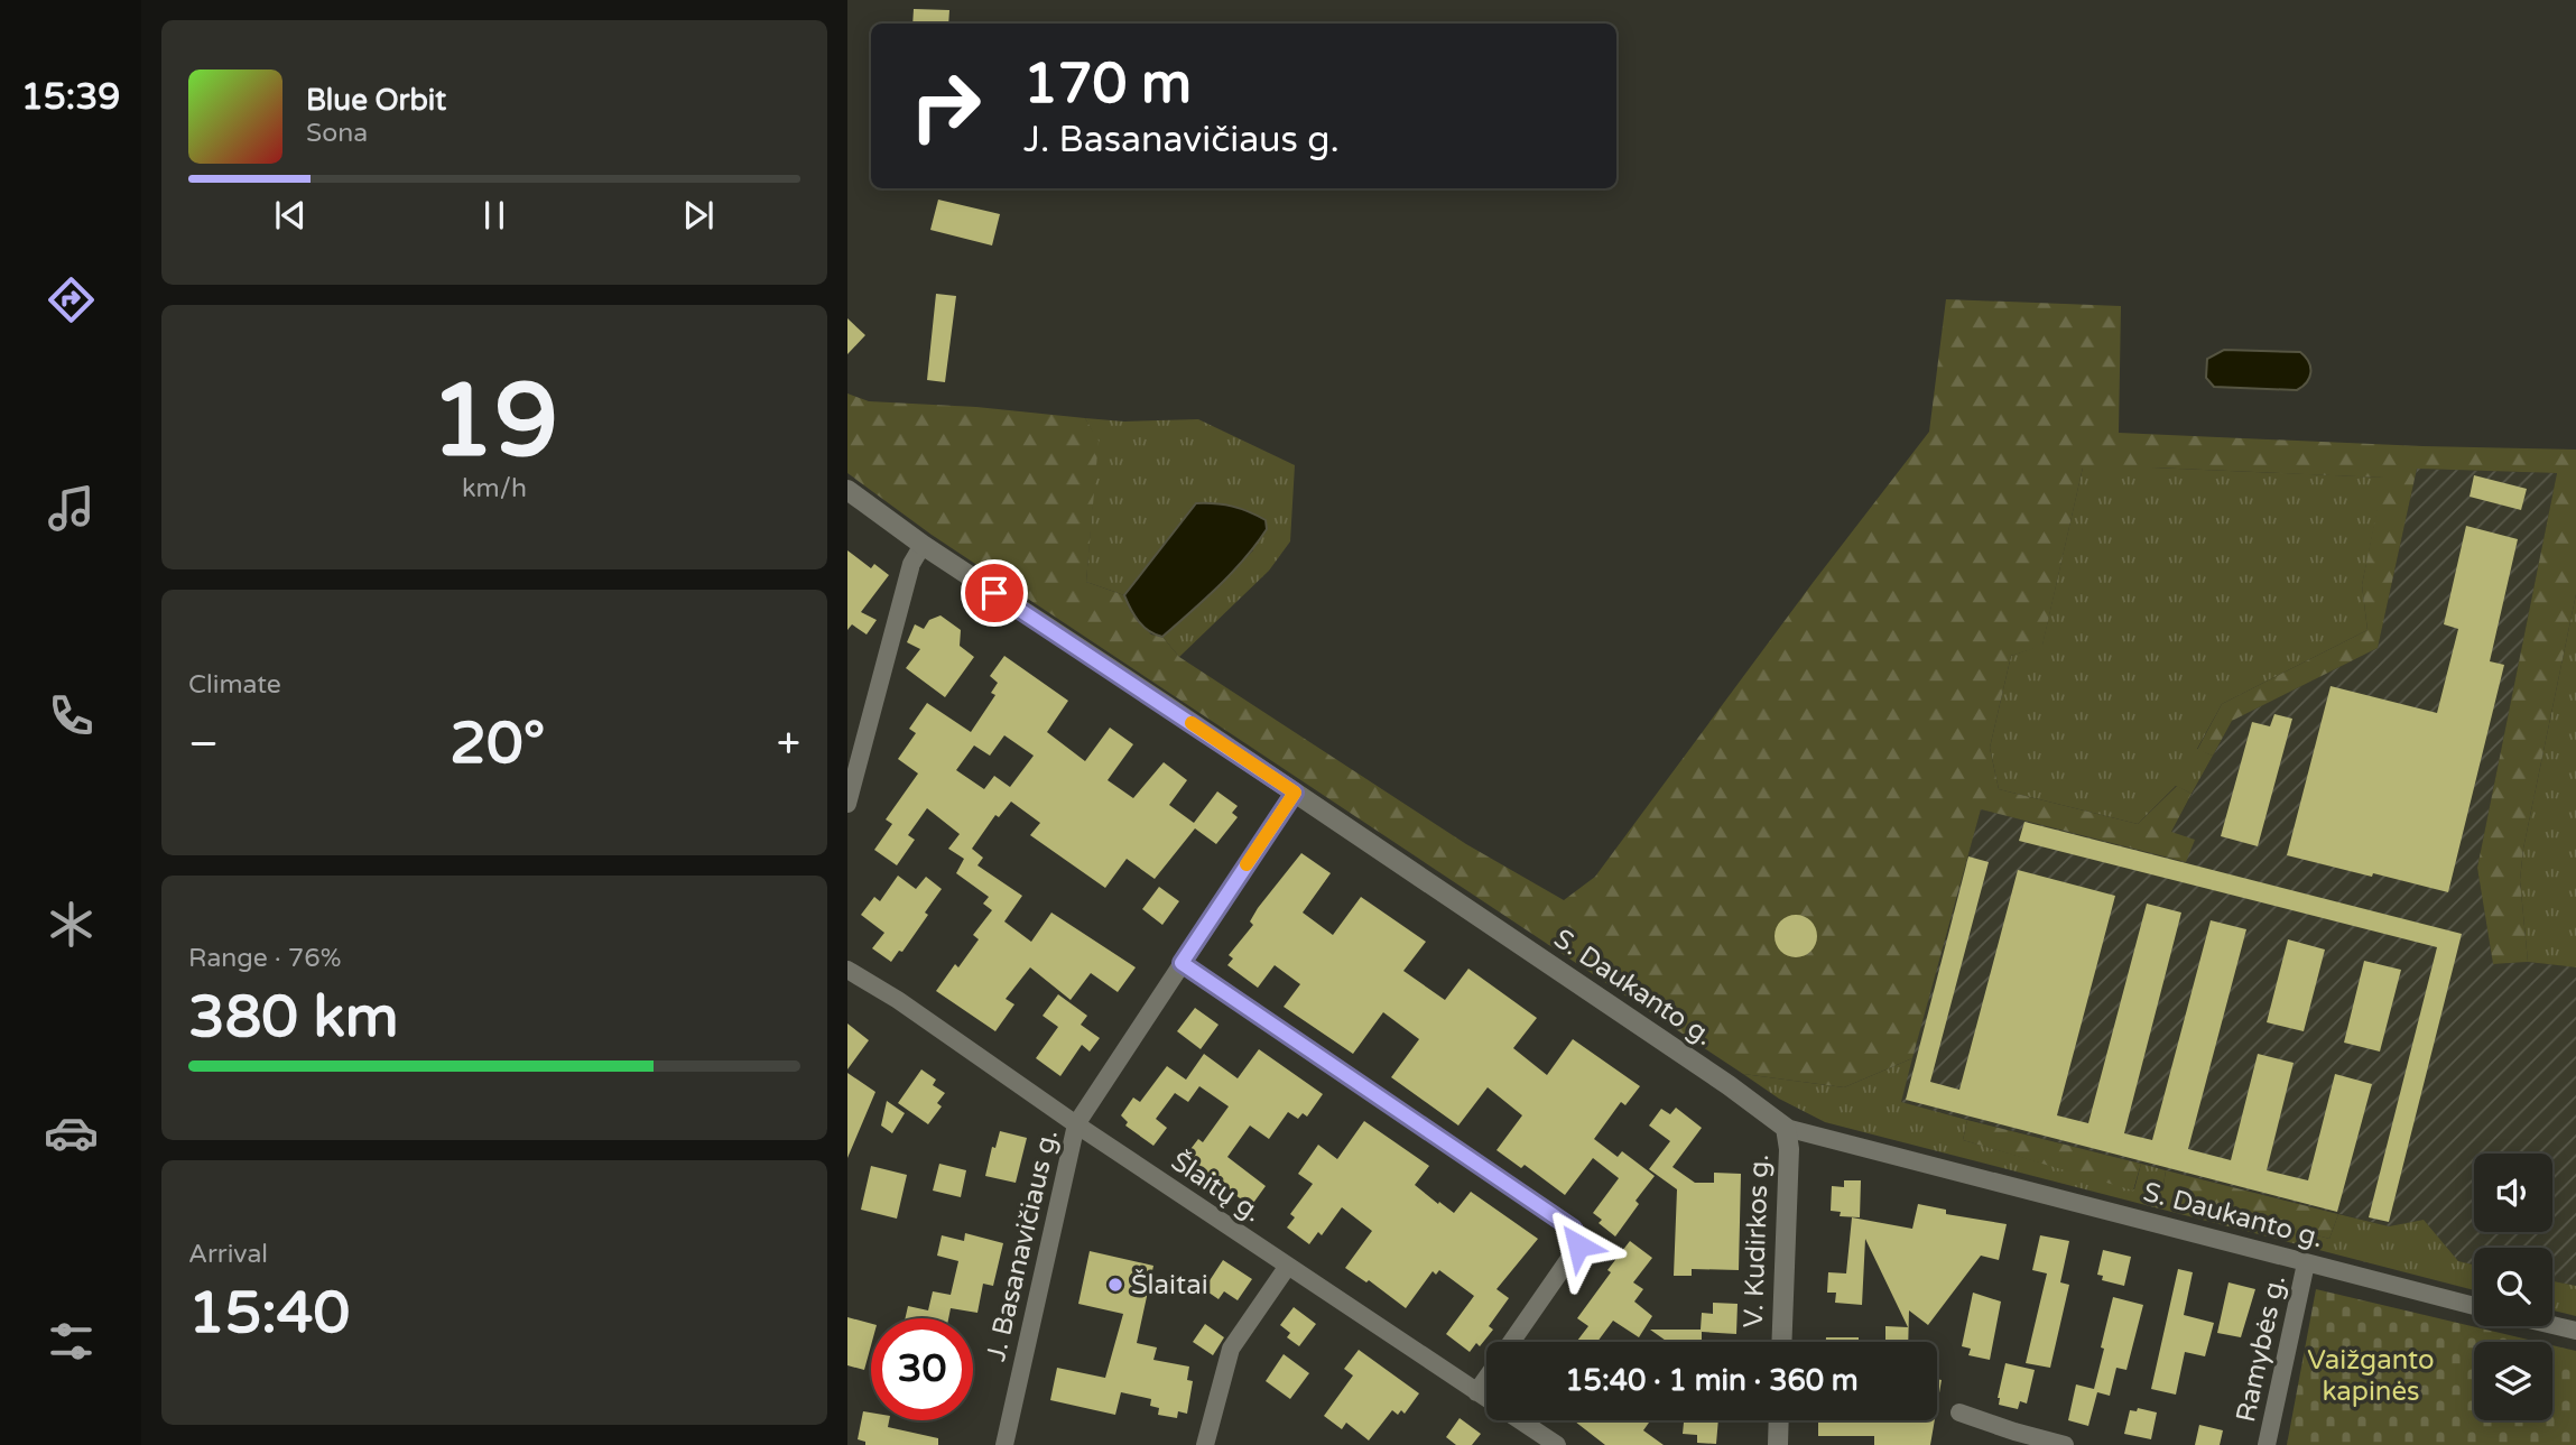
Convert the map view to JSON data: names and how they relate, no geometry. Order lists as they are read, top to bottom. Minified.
{"streets":{"street":["S. Daukanto g.","Šlaitų g.","V. Kudirkos g.","J. Basanavičiaus g.","Ramybės g."]},"crossings":[["S. Daukanto g.","V. Kudirkos g."],["S. Daukanto g.","J. Basanavičiaus g."],["S. Daukanto g.","Ramybės g."],["Šlaitų g.","J. Basanavičiaus g."]],"parks":["Vaižganto kapinės"],"places":["Šlaitai"],"page":{"tabs":"15:39","turn":["170 m","J. Basanavičiaus g."],"song":["Blue Orbit","Sona"],"tile":[["19","km/h"],"Climate",["Range · 76%","380 km"],["Arrival","15:40"]],"heat":["−","20°","+"],"limit":"30","trip":"15:40 · 1 min · 360 m"}}
